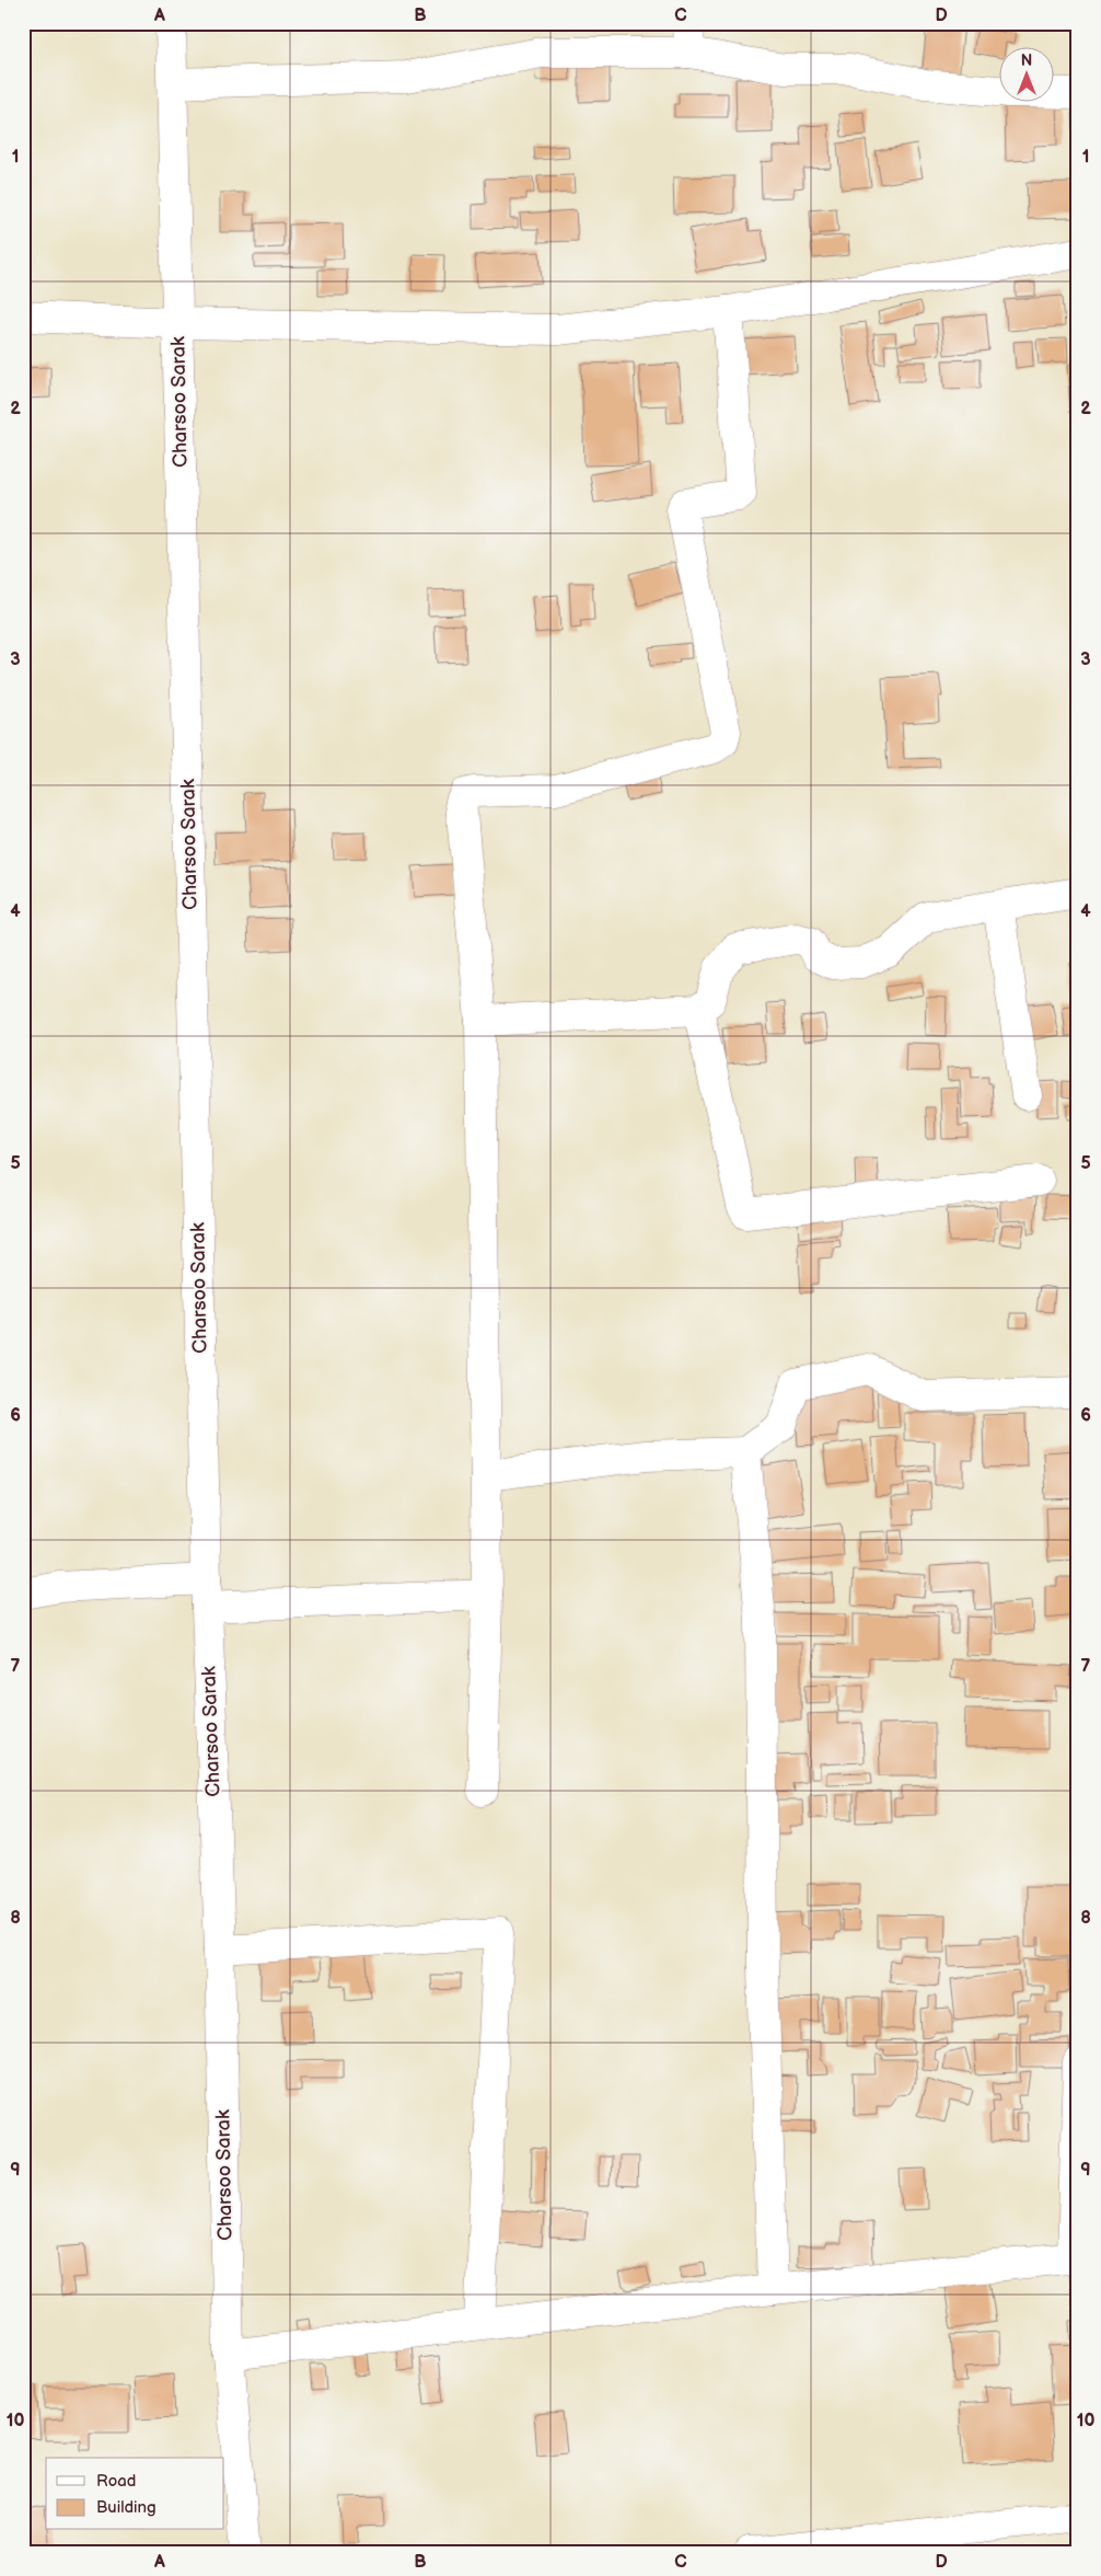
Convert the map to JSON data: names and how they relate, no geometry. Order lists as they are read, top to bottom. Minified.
{"streets":{"street":["Charsoo Sarak"]},"legend":["Road","Building"],"north":"top","grid":{"columns":["A","B","C","D"],"rows":["1","2","3","4","5","6","7","8","9","10"]}}
